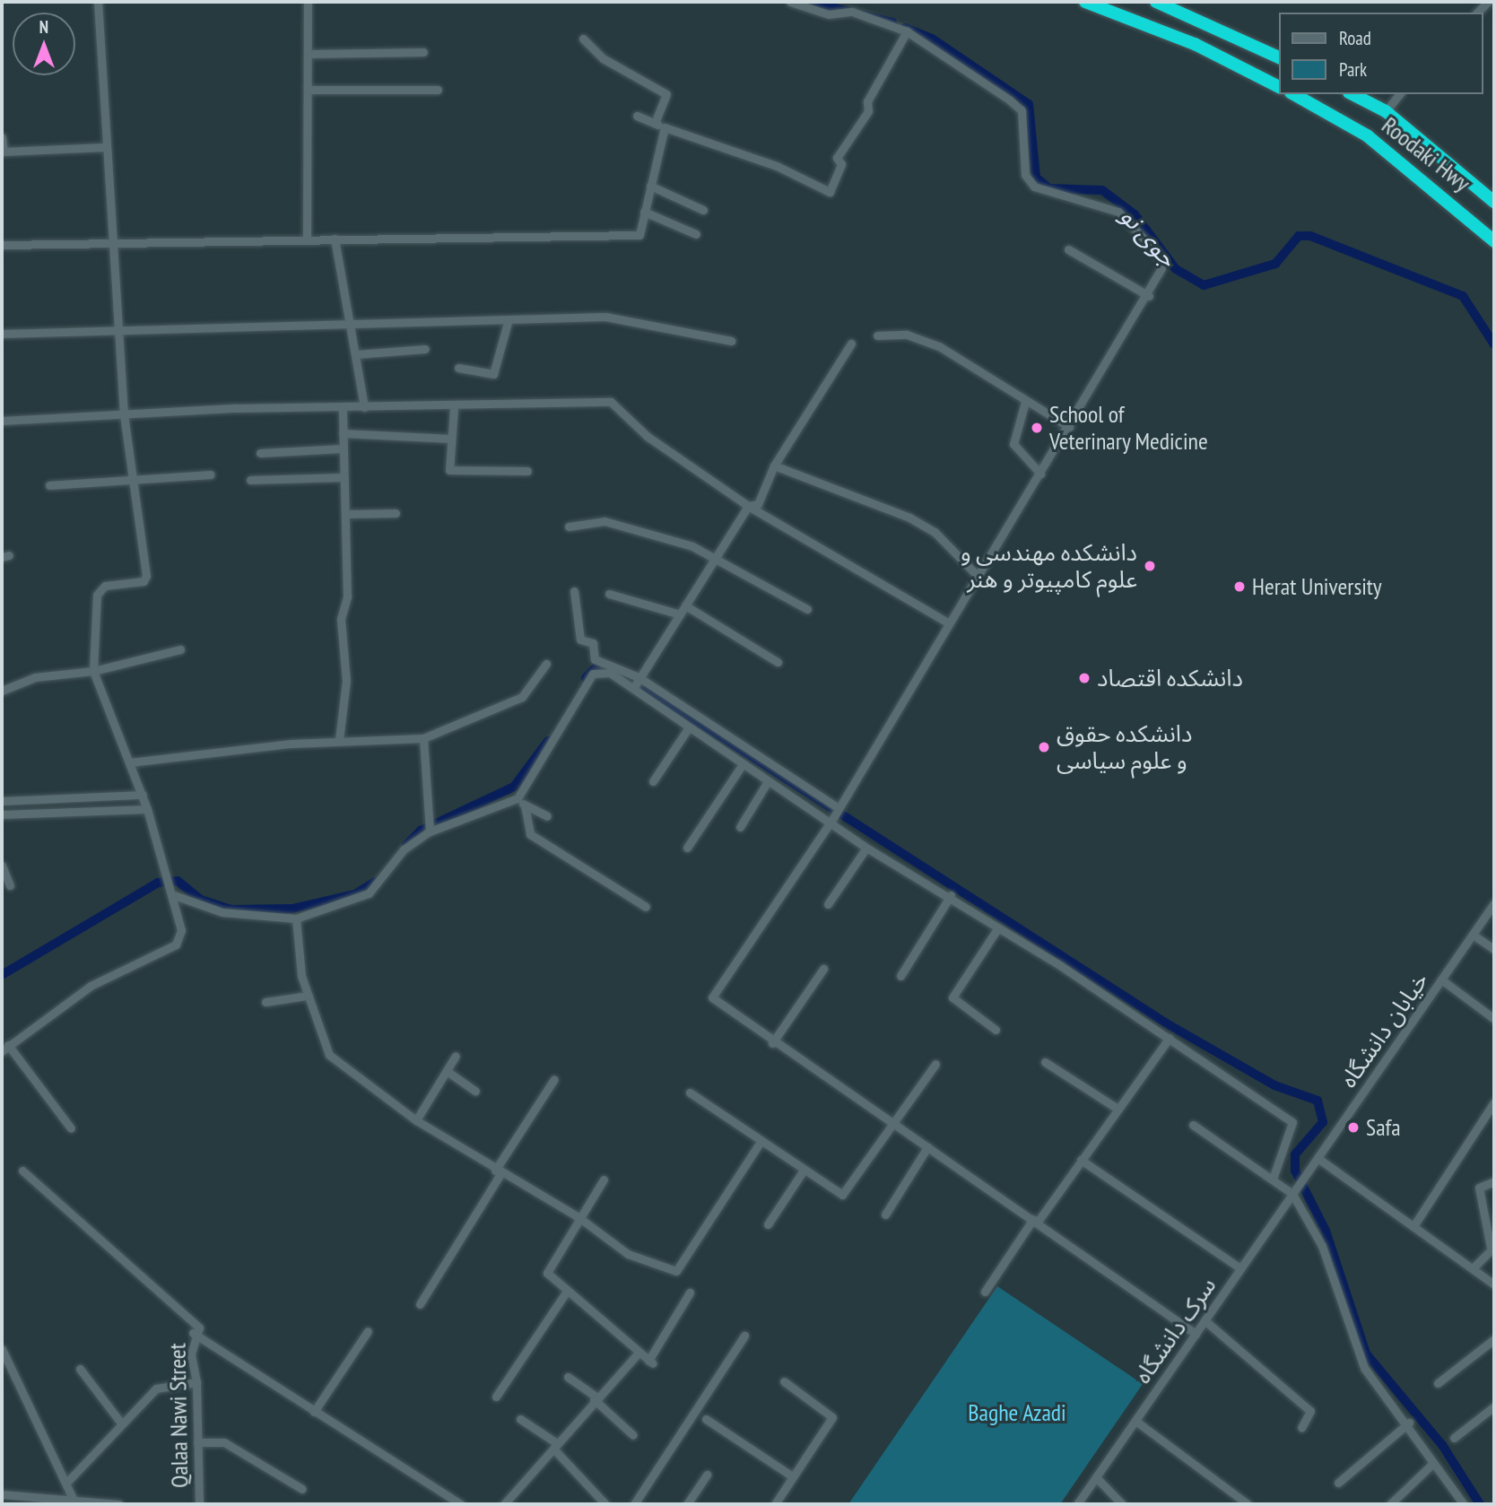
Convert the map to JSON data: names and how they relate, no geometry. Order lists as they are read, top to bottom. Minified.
{"streets":{"highway":["Roodaki Hwy"],"street":["خیابان دانشگاه","سرک دانشگاه","Qalaa Nawi Street"]},"crossings":[["خیابان دانشگاه","سرک دانشگاه"]],"water":["جوی نو"],"parks":["Baghe Azadi"],"places":["School of Veterinary Medicine","دانشکده مهندسی و علوم کامپیوتر و هنر","Herat University","دانشکده اقتصاد","دانشکده حقوق و علوم سیاسی","Safa"],"legend":["Road","Park"],"north":"top"}
